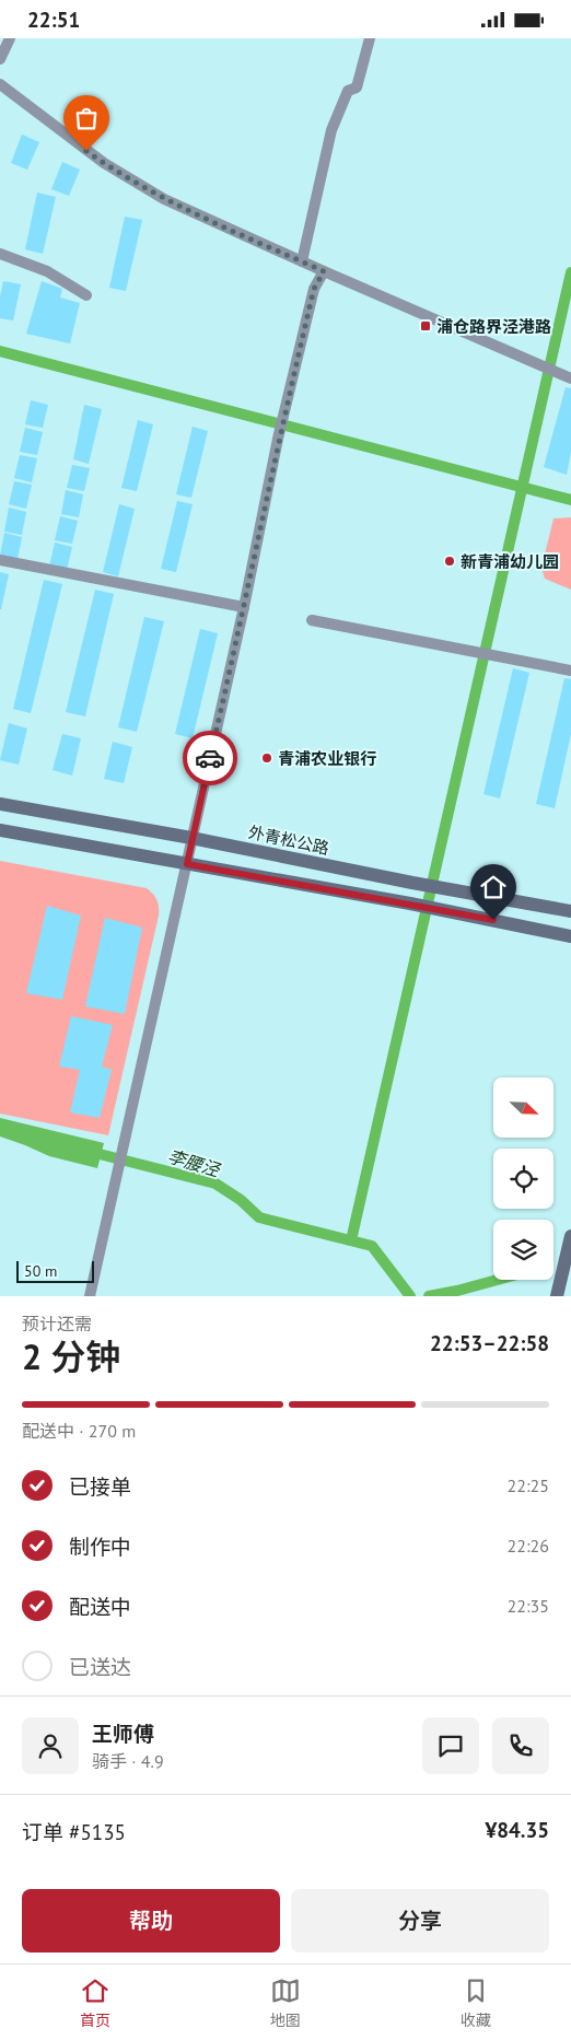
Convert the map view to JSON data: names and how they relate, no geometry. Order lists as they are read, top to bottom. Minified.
{"streets":{"main road":["外青松公路"]},"water":["李腰泾"],"places":{"transit":["浦仓路界泾港路"],"other":["新青浦幼儿园","青浦农业银行"]},"scale_bar":"50 m","north":"bottom right","page":{"status":"22:51","scale":"50 m","heading":["2 分钟","预计还需","22:53–22:58"],"panel":["王师傅","骑手 · 4.9","订单 #5135","¥84.35"],"bar":"配送中 · 270 m","list":[["已接单","22:25"],["制作中","22:26"],["配送中","22:35"],"已送达"],"buttons":["帮助","分享"],"tabs":["首页","地图","收藏"]}}
